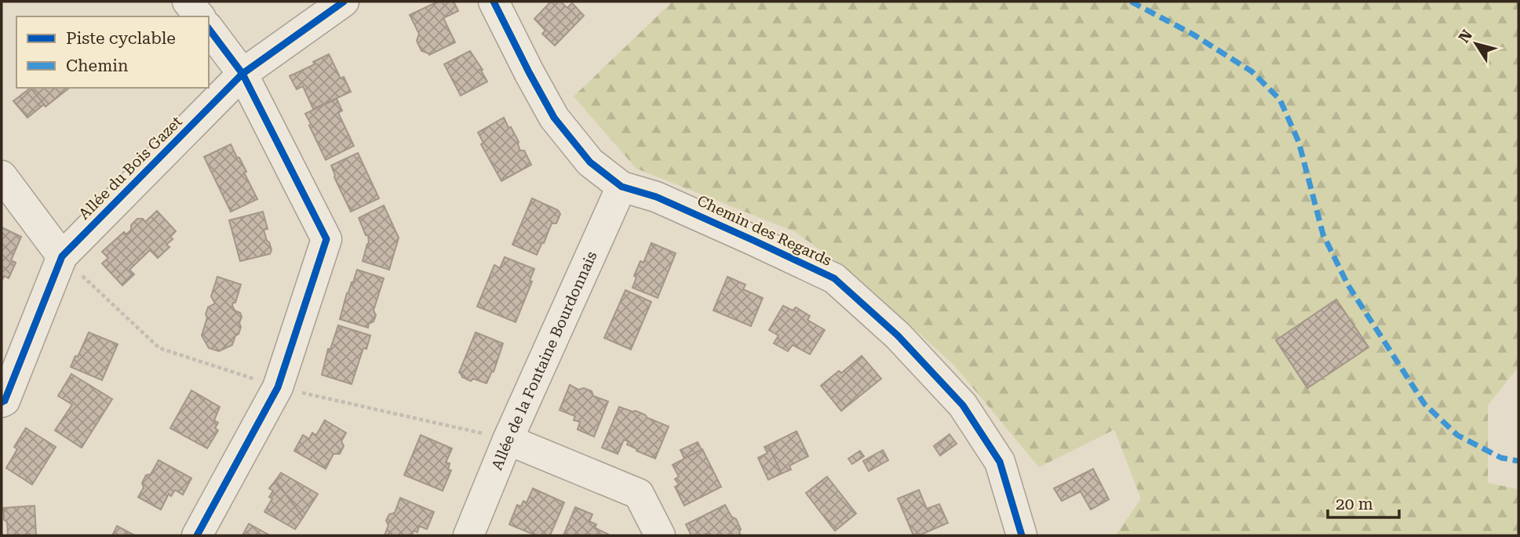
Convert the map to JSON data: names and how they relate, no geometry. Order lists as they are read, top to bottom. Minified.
{"streets":{"street":["Allée du Bois Gazet","Chemin des Regards","Allée de la Fontaine Bourdonnais"]},"crossings":[["Chemin des Regards","Allée de la Fontaine Bourdonnais"]],"legend":["Piste cyclable","Chemin"],"scale_bar":"20 m","north":"top left"}
